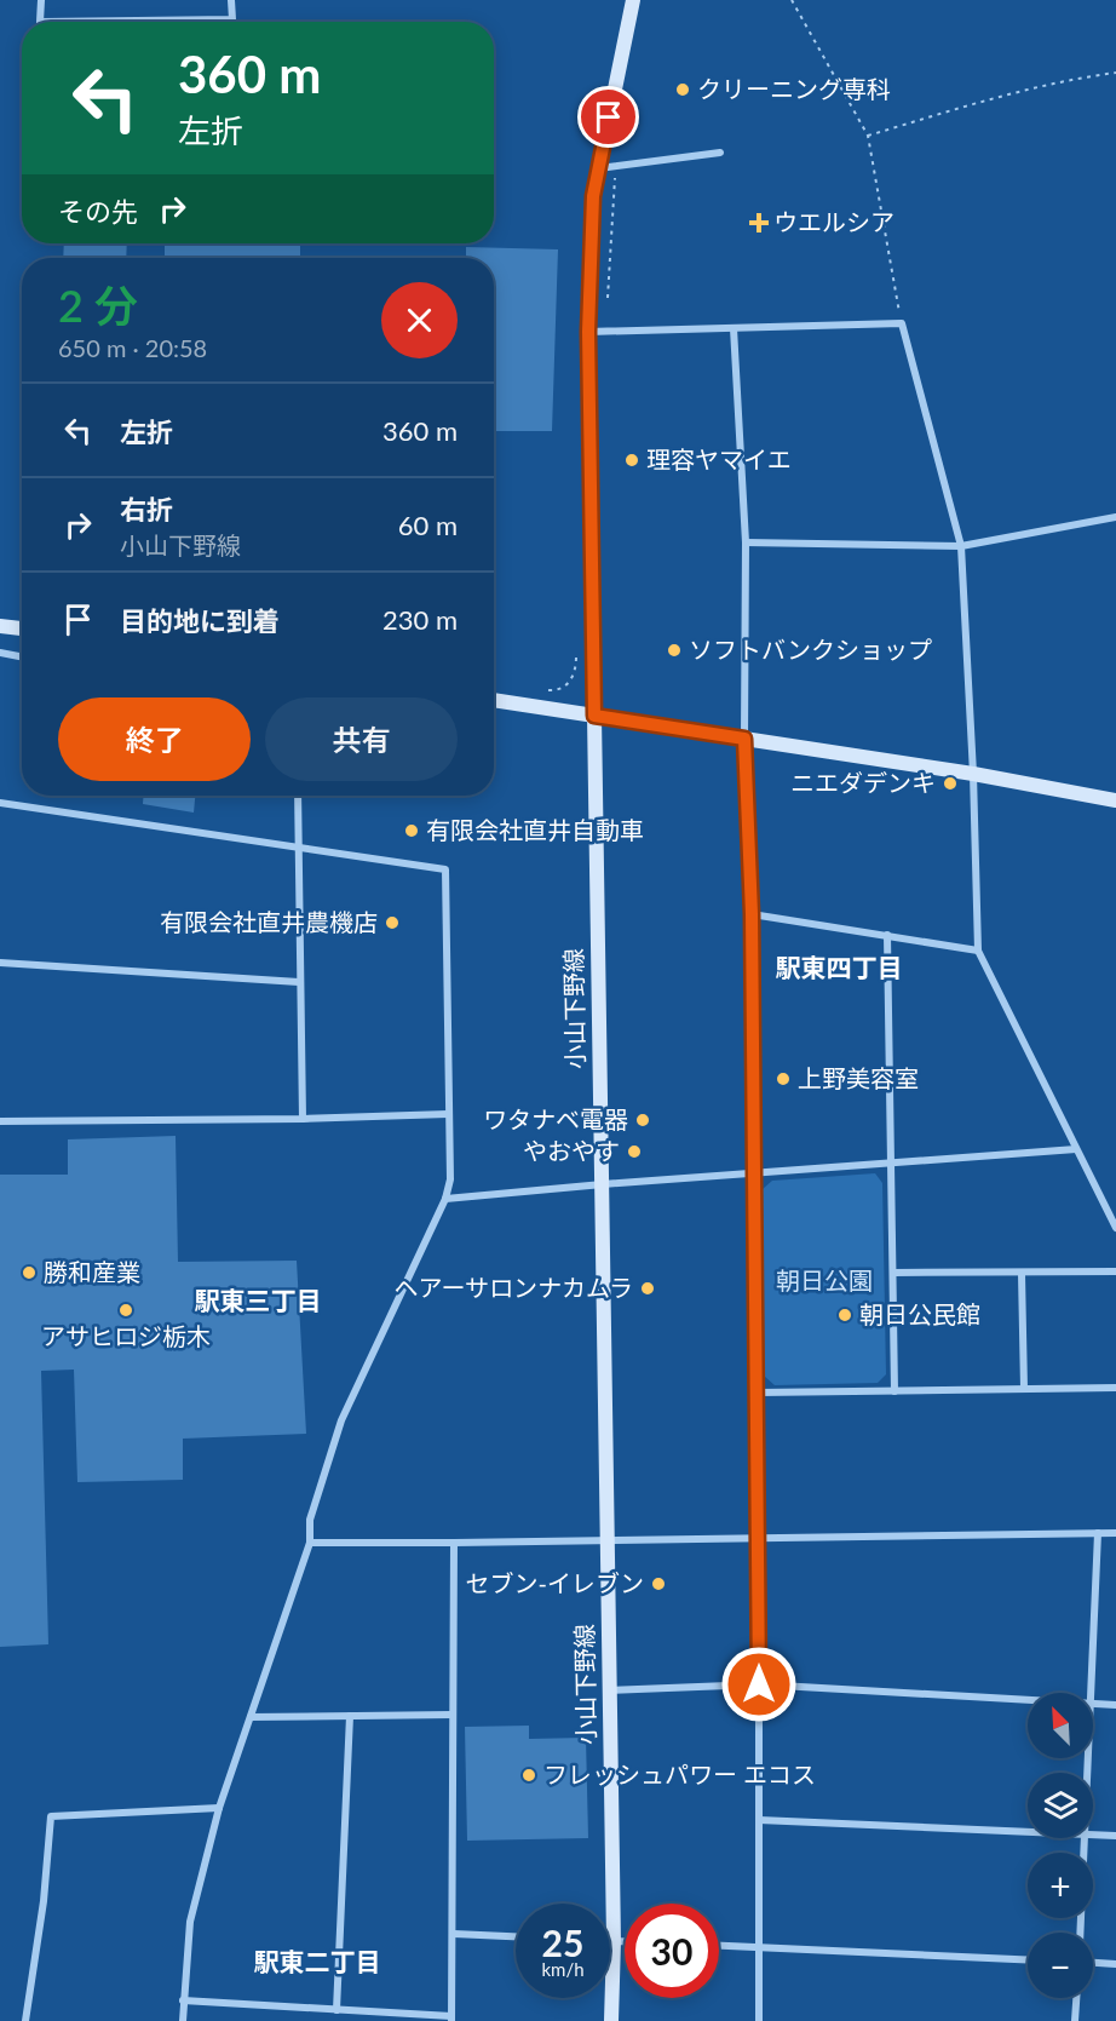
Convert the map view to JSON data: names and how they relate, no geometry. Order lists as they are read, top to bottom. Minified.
{"streets":{"main road":["小山下野線"]},"districts":["駅東四丁目","駅東三丁目","駅東二丁目"],"parks":["朝日公園"],"places":{"other":["クリーニング専科","理容ヤマイエ","ソフトバンクショップ","ニエダデンキ","有限会社直井自動車","有限会社直井農機店","上野美容室","ワタナベ電器","やおやす","勝和産業","ヘアーサロンナカムラ","アサヒロジ栃木","朝日公民館","セブン-イレブン","フレッシュパワー エコス"],"health":["ウエルシア"]},"north":"top left","page":{"turn":["360 m","左折"],"then":"その先","heading":["2 分","650 m · 20:58"],"list":[{"name":"左折","value":"360 m"},{"name":"右折","note":"小山下野線","value":"60 m"},{"name":"目的地に到着","value":"230 m"}],"buttons":["終了","共有"],"map_buttons":["+","−"],"speed":"25 km/h","limit":"30"}}
